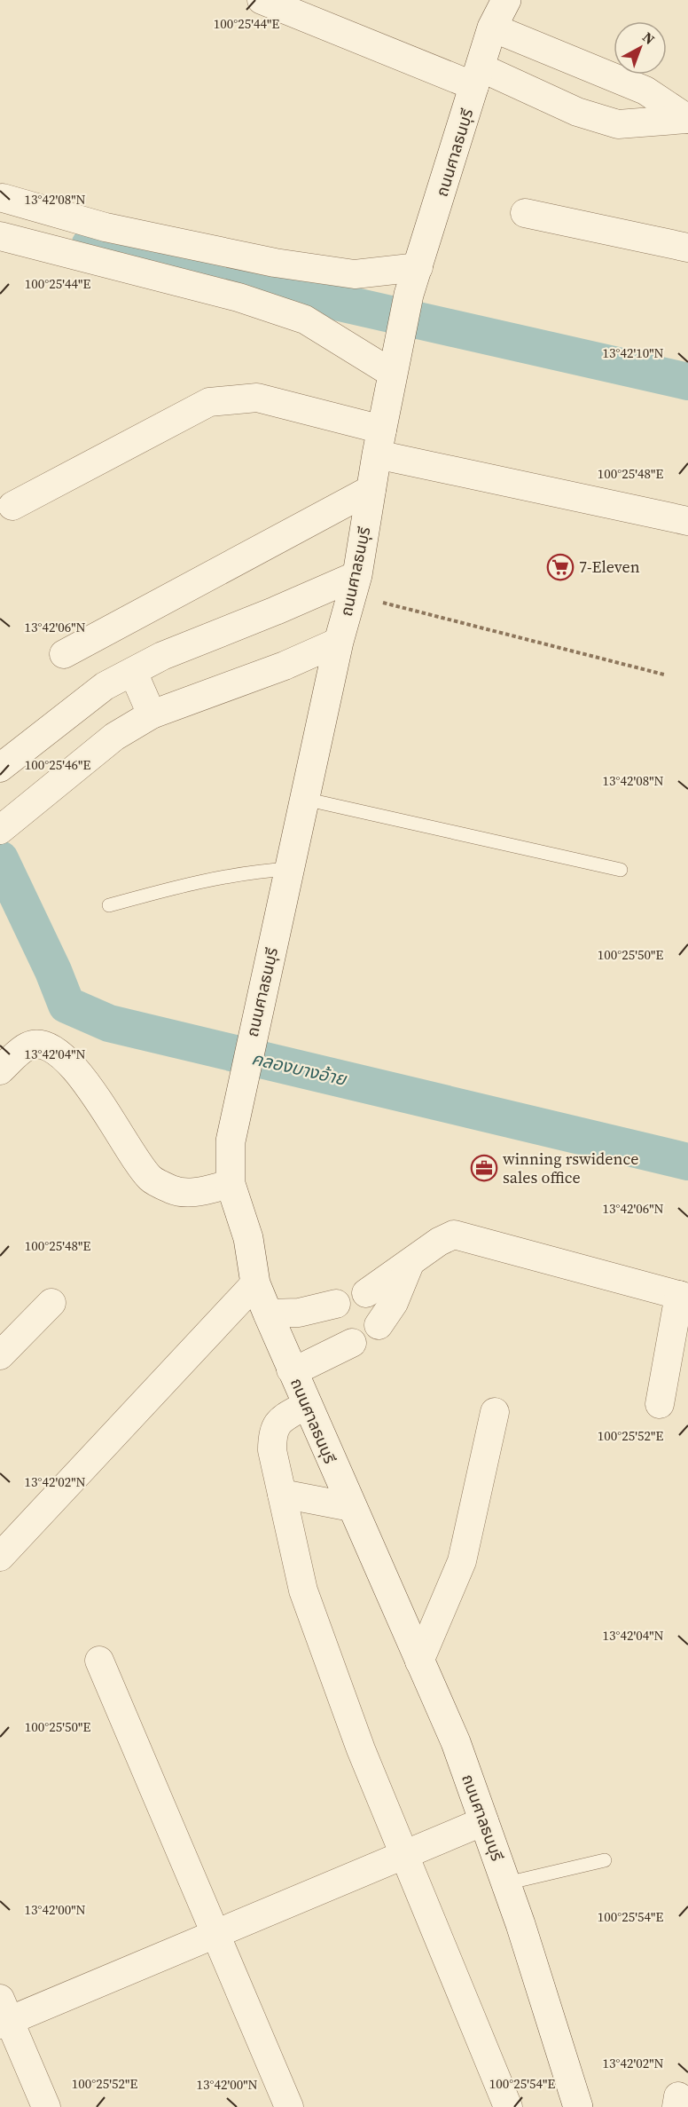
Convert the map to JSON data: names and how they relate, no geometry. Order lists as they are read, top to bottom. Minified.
{"streets":{"street":["ถนนศาลธนบุรี"]},"water":["คลองบางอ้าย"],"places":{"supermarket":["7-Eleven"],"office":["winning rswidence sales office"]},"north":"top right","coordinates":["100°25'44\"E","13°42'08\"N","13°42'10\"N","100°25'48\"E","13°42'06\"N","100°25'46\"E","100°25'50\"E","13°42'04\"N","100°25'52\"E","13°42'02\"N","13°42'00\"N","100°25'54\"E"]}
